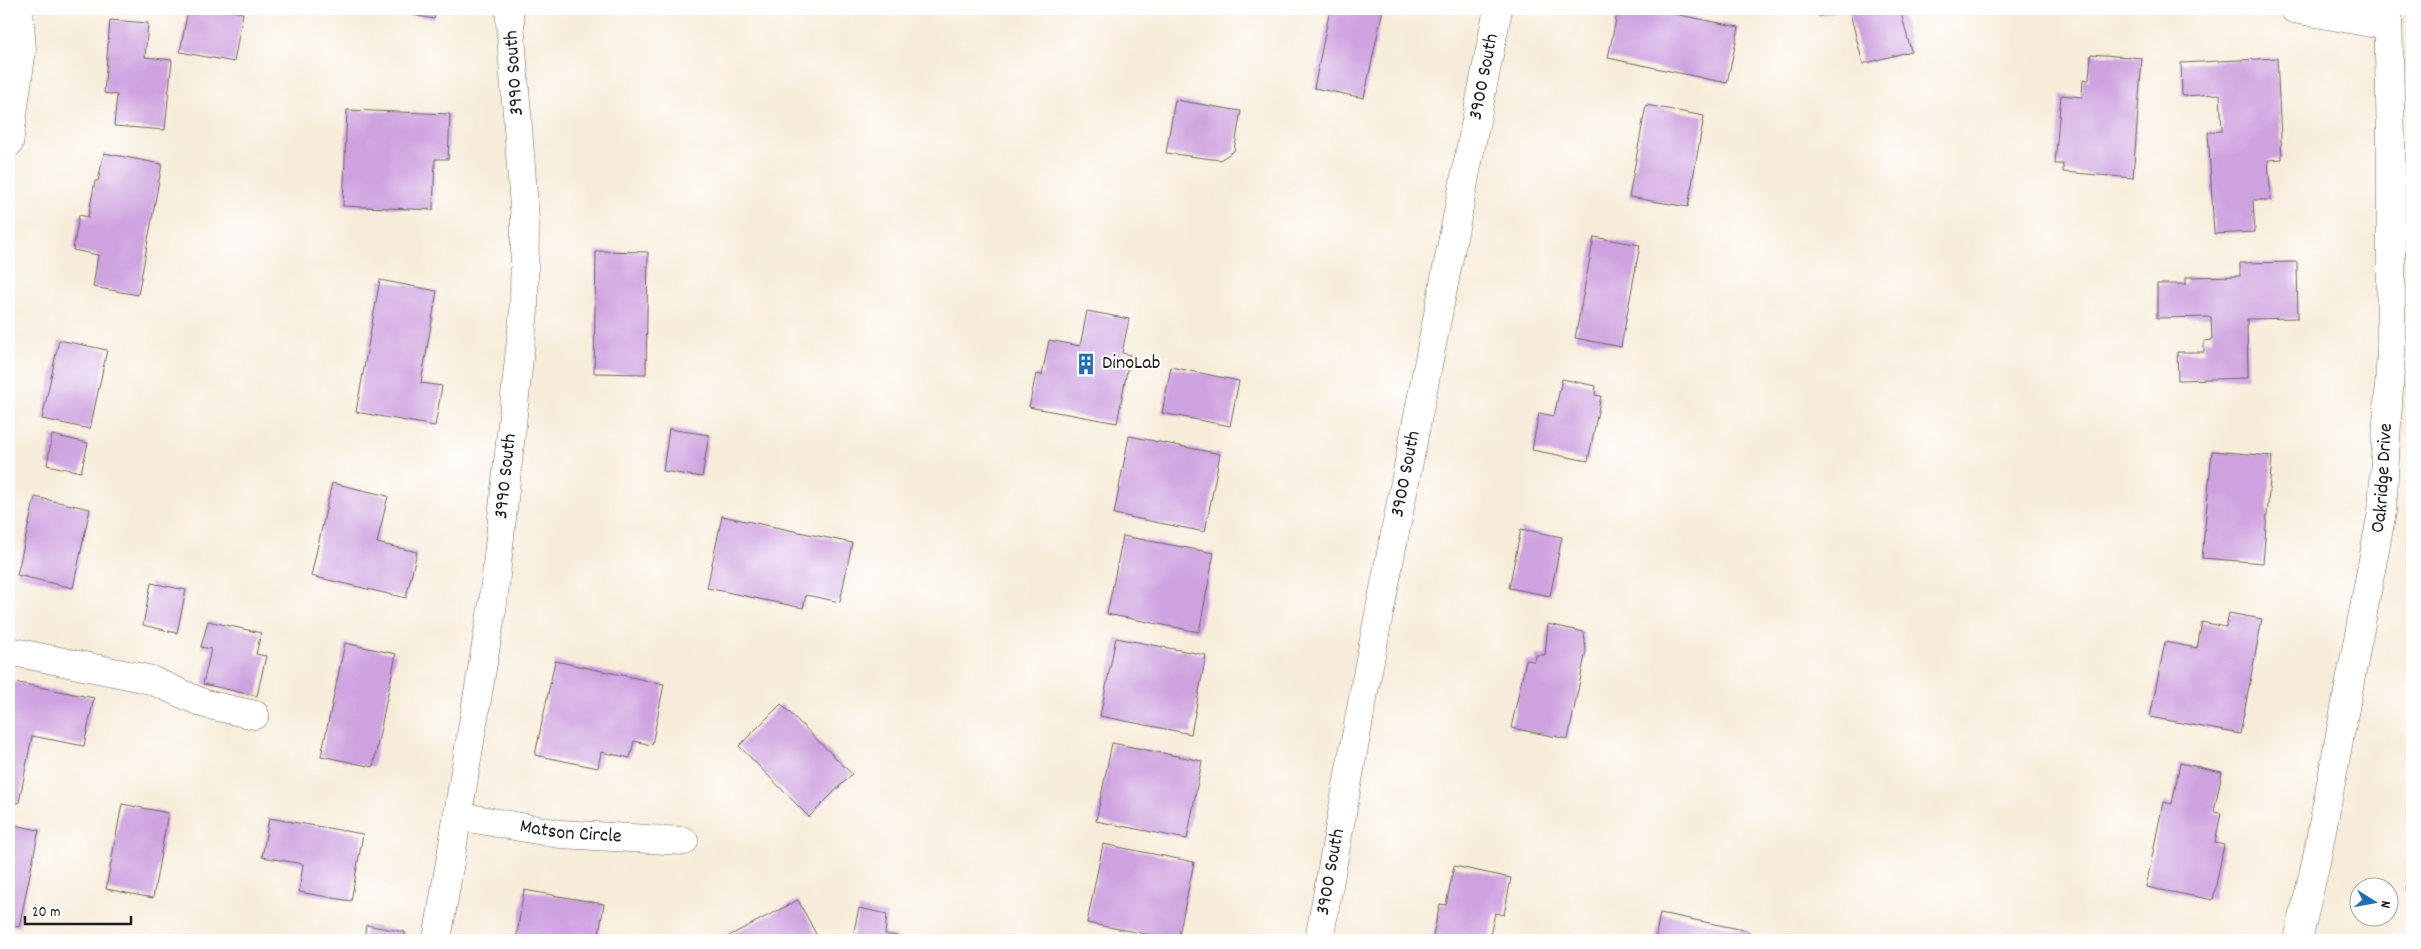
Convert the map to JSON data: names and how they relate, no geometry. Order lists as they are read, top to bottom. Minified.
{"streets":{"street":["3990 South","3900 South","Oakridge Drive","Matson Circle"]},"crossings":[["3990 South","Matson Circle"]],"places":{"building":["DinoLab"]},"scale_bar":"20 m","north":"right"}
